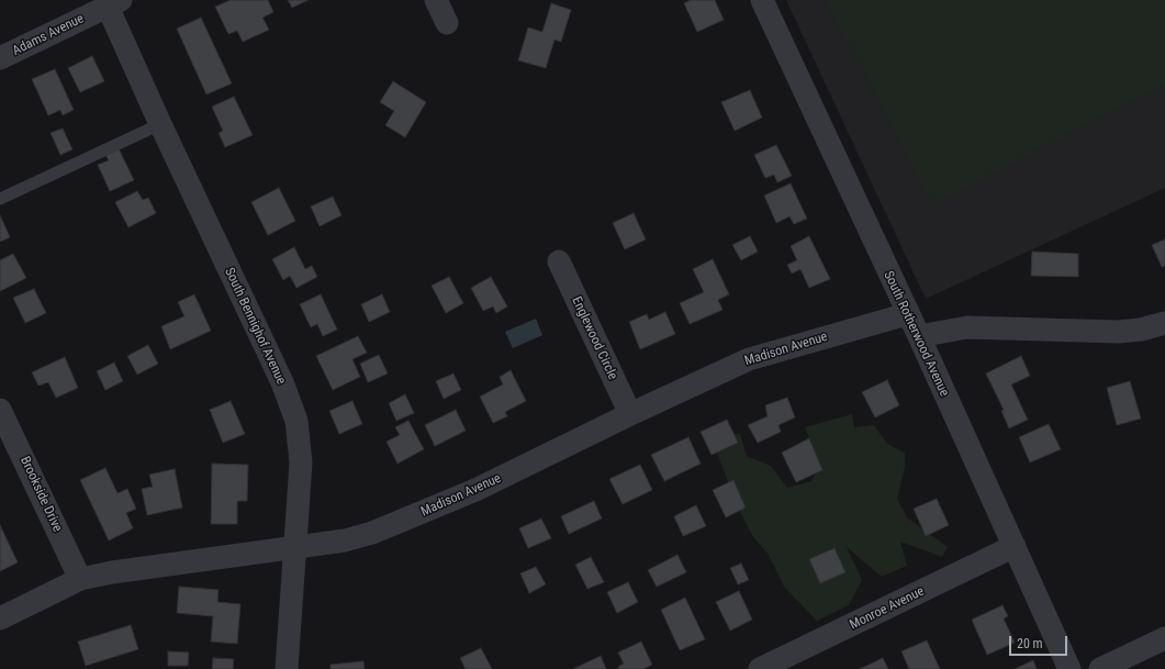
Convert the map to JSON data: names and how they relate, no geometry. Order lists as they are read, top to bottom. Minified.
{"streets":{"street":["Adams Avenue","South Bennighof Avenue","South Rotherwood Avenue","Englewood Circle","Madison Avenue","Brookside Drive","Monroe Avenue"]},"crossings":[["Adams Avenue","South Bennighof Avenue"],["South Bennighof Avenue","Madison Avenue"],["South Rotherwood Avenue","Madison Avenue"],["South Rotherwood Avenue","Monroe Avenue"],["Englewood Circle","Madison Avenue"],["Madison Avenue","Brookside Drive"]],"scale_bar":"20 m"}
